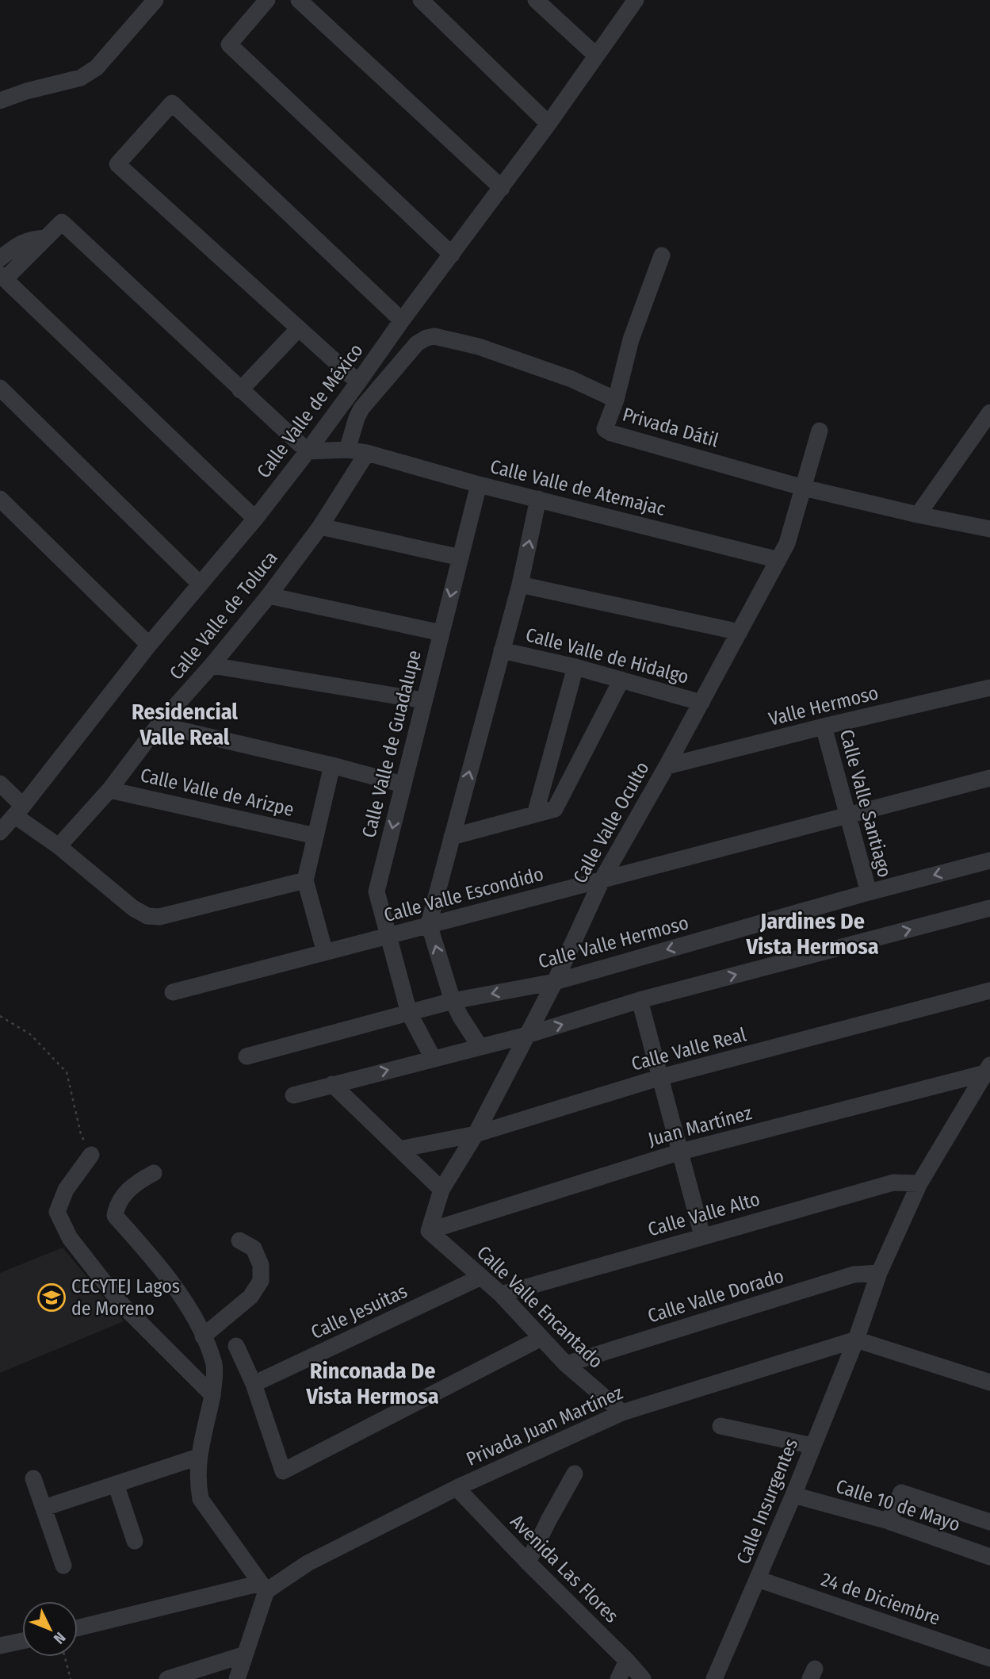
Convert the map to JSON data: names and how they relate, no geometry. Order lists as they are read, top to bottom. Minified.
{"streets":{"street":["Calle Valle de México","Privada Dátil","Calle Valle de Atemajac","Calle Valle de Toluca","Calle Valle de Hidalgo","Valle Hermoso","Calle Valle de Guadalupe","Calle Valle de Arizpe","Calle Valle Santiago","Calle Valle Oculto","Calle Valle Escondido","Calle Valle Hermoso","Calle Valle Real","Juan Martínez","Calle Valle Alto","Calle Valle Dorado","Calle Valle Encantado","Calle Jesuitas","Privada Juan Martínez","Calle Insurgentes","Calle 10 de Mayo","Avenida Las Flores","24 de Diciembre"]},"crossings":[["Calle Valle de México","Calle Valle de Atemajac"],["Privada Dátil","Calle Valle de Atemajac"],["Privada Dátil","Calle Valle Oculto"],["Calle Valle de Atemajac","Calle Valle de Toluca"],["Calle Valle de Atemajac","Calle Valle de Guadalupe"],["Calle Valle de Atemajac","Calle Valle Oculto"],["Calle Valle de Toluca","Calle Valle de Arizpe"],["Calle Valle de Hidalgo","Calle Valle Oculto"],["Valle Hermoso","Calle Valle Santiago"],["Valle Hermoso","Calle Valle Oculto"],["Calle Valle de Guadalupe","Calle Valle Escondido"],["Calle Valle de Guadalupe","Calle Valle Hermoso"],["Calle Valle Santiago","Calle Valle Escondido"],["Calle Valle Santiago","Calle Valle Hermoso"],["Calle Valle Oculto","Calle Valle Escondido"],["Calle Valle Oculto","Calle Valle Hermoso"],["Calle Valle Oculto","Calle Valle Real"],["Calle Valle Oculto","Juan Martínez"],["Calle Valle Oculto","Calle Valle Encantado"],["Juan Martínez","Calle Valle Encantado"],["Juan Martínez","Calle Insurgentes"],["Calle Valle Alto","Calle Valle Encantado"],["Calle Valle Alto","Calle Insurgentes"],["Calle Valle Dorado","Calle Valle Encantado"],["Calle Valle Dorado","Calle Insurgentes"],["Calle Valle Encantado","Calle Jesuitas"],["Calle Valle Encantado","Privada Juan Martínez"],["Privada Juan Martínez","Calle Insurgentes"],["Privada Juan Martínez","Avenida Las Flores"],["Calle Insurgentes","Calle 10 de Mayo"],["Calle Insurgentes","24 de Diciembre"]],"districts":["Residencial Valle Real","Jardines De Vista Hermosa","Rinconada De Vista Hermosa"],"places":{"school or university":["CECYTEJ Lagos de Moreno"]},"north":"bottom right"}
